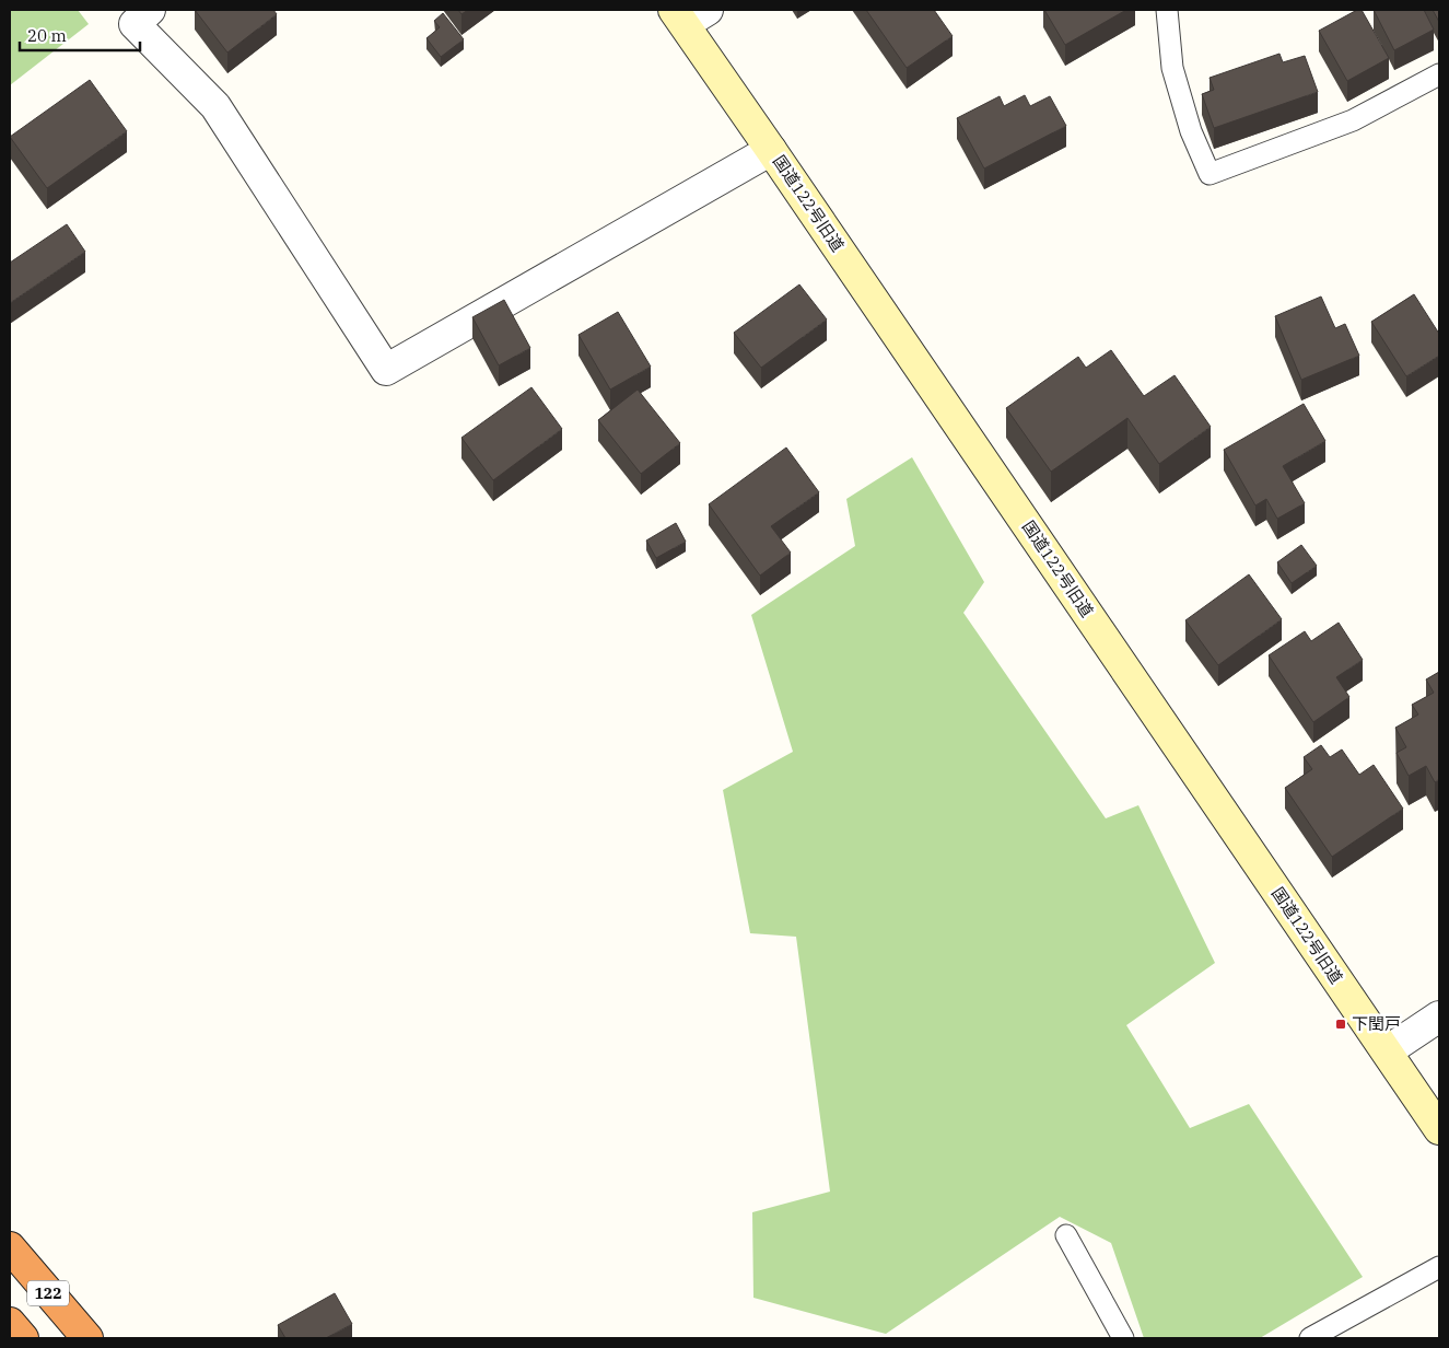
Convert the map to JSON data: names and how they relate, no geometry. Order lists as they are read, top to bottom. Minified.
{"streets":{"highway":["122"],"street":["国道122号旧道"]},"places":{"transit":["下閏戸"]},"scale_bar":"20 m"}
